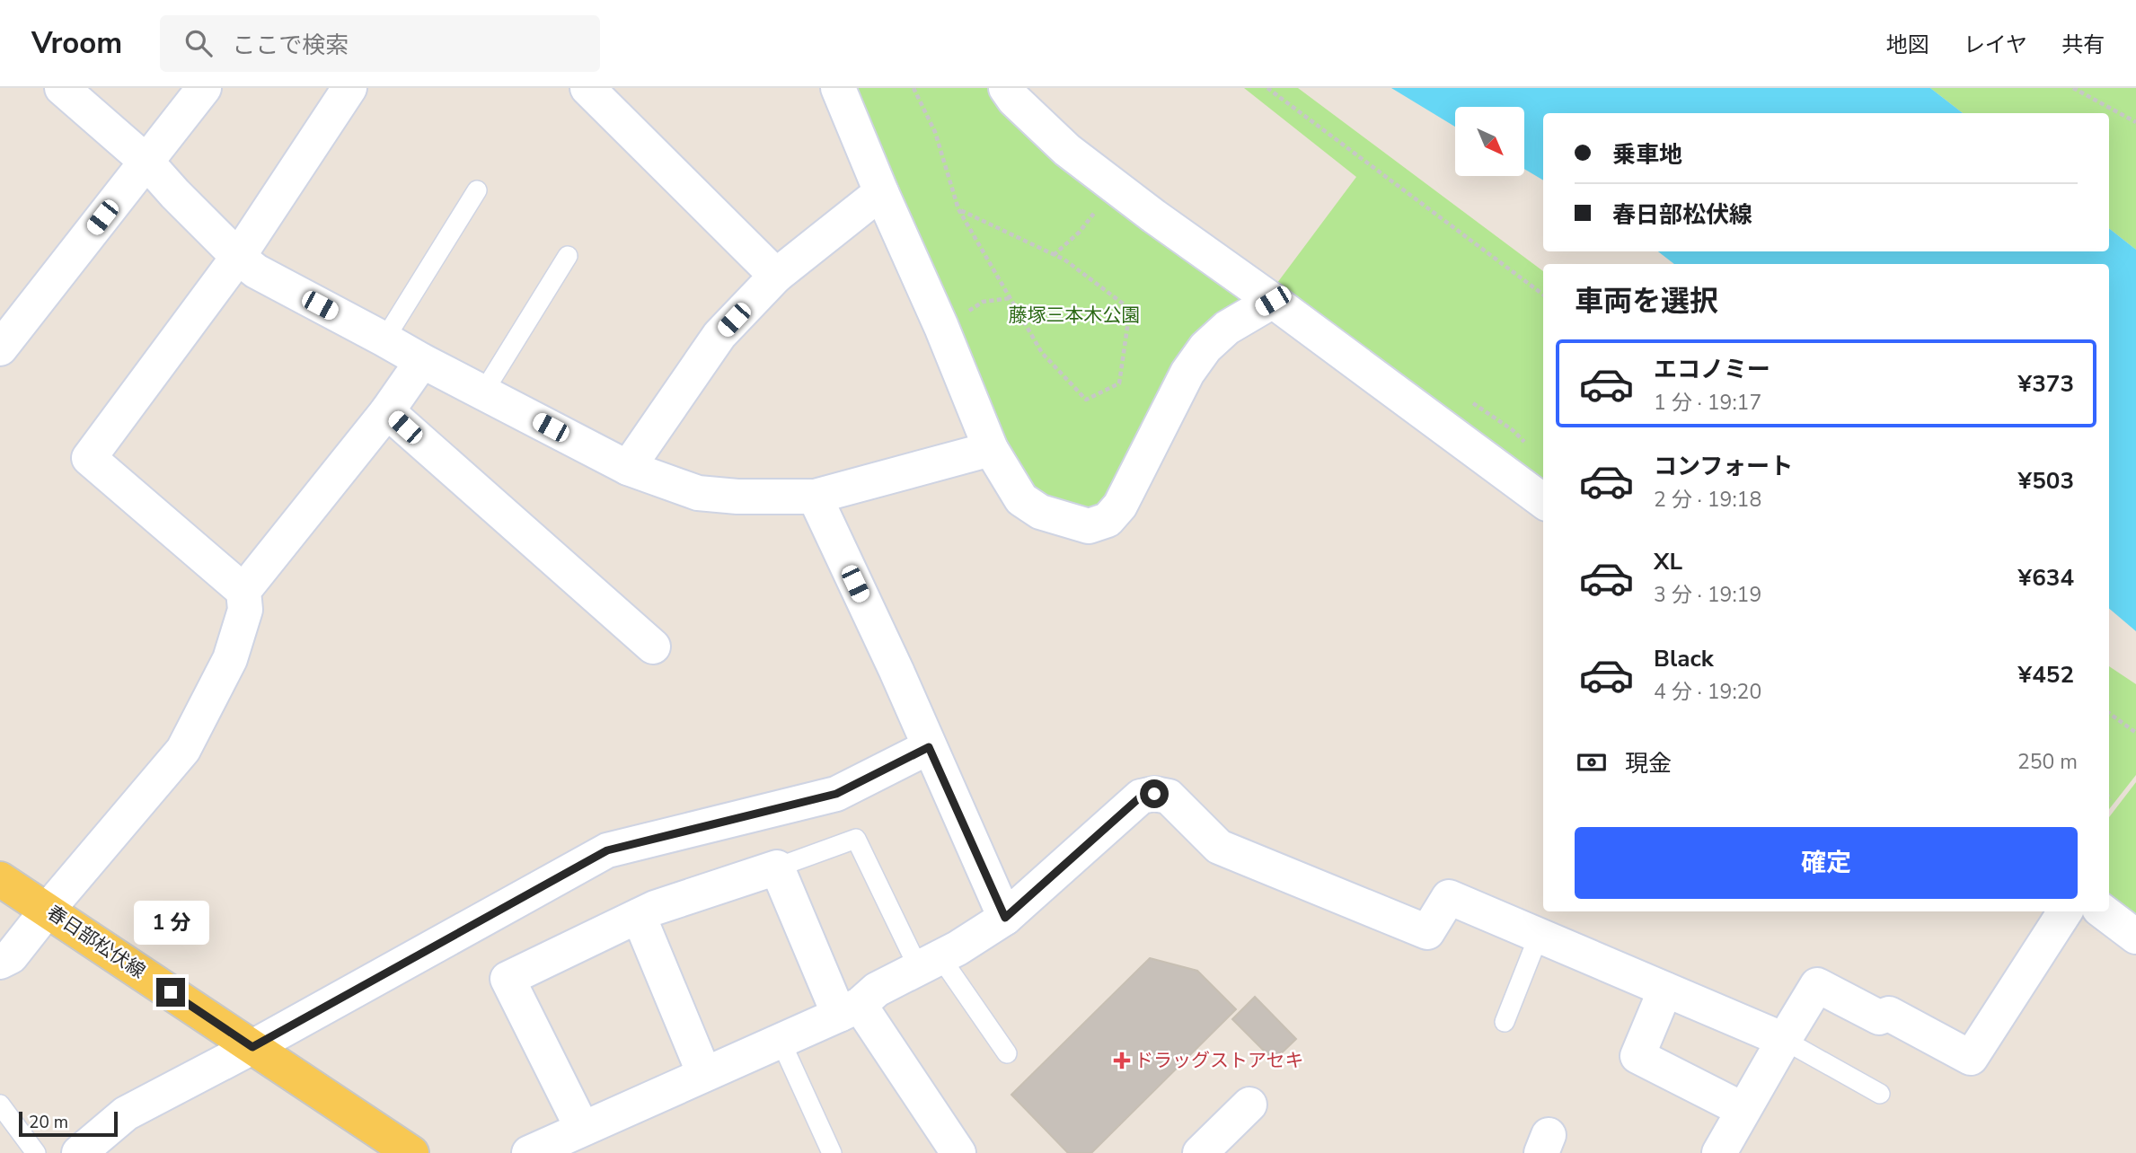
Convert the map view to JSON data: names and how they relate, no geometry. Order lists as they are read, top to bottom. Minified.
{"streets":{"main road":["春日部松伏線"]},"parks":["藤塚三本木公園"],"places":{"health":["ドラッグストアセキ"]},"scale_bar":"20 m","north":"bottom right","page":{"header":"Vroom","search":"ここで検索","nav":["地図","レイヤ","共有"],"banner":["乗車地","春日部松伏線"],"heading":"車両を選択","list":[{"name":"エコノミー","note":"1 分 · 19:17","value":"¥373"},{"name":"コンフォート","note":"2 分 · 19:18","value":"¥503"},{"name":"XL","note":"3 分 · 19:19","value":"¥634"},{"name":"Black","note":"4 分 · 19:20","value":"¥452"}],"pay":["現金","250 m"],"buttons":"確定","bubble":"1 分","scale":"20 m"}}
